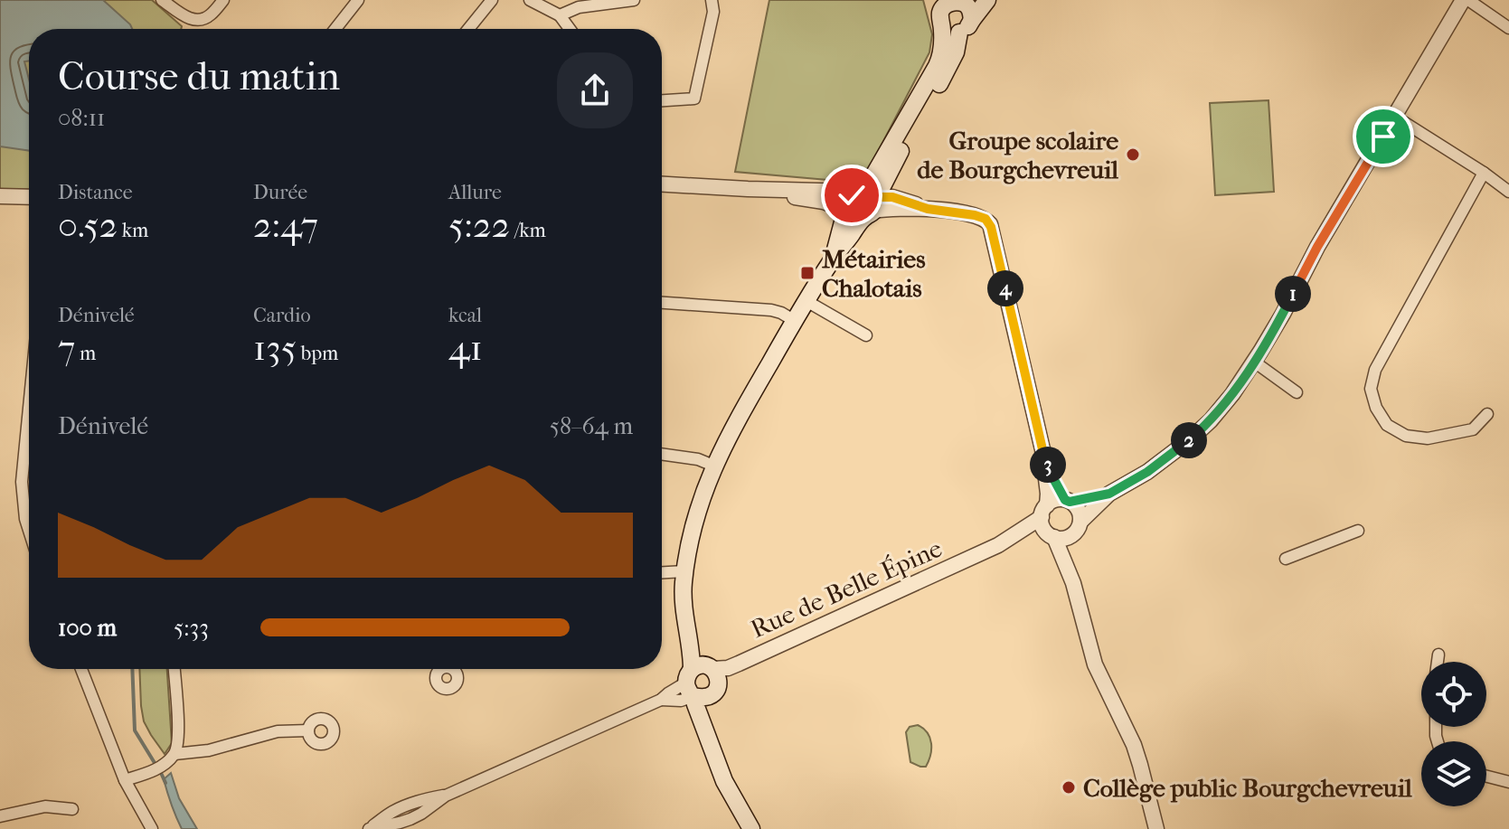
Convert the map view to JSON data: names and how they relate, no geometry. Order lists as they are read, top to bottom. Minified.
{"streets":{"street":["Rue de Belle Épine"]},"places":{"other":["Groupe scolaire de Bourgchevreuil","Collège public Bourgchevreuil"],"transit":["Métairies Chalotais"]},"page":{"heading":["Course du matin","08:11"],"stats":[["Distance","0.52 km"],["Durée","2:47"],["Allure","5:22 /km"],["Dénivelé","7 m"],["Cardio","135 bpm"],["kcal","41"]],"pins":["4","1","2","3"],"chart":["Dénivelé","58–64 m"],"list":[{"name":"100 m","note":"5:33"}]}}
